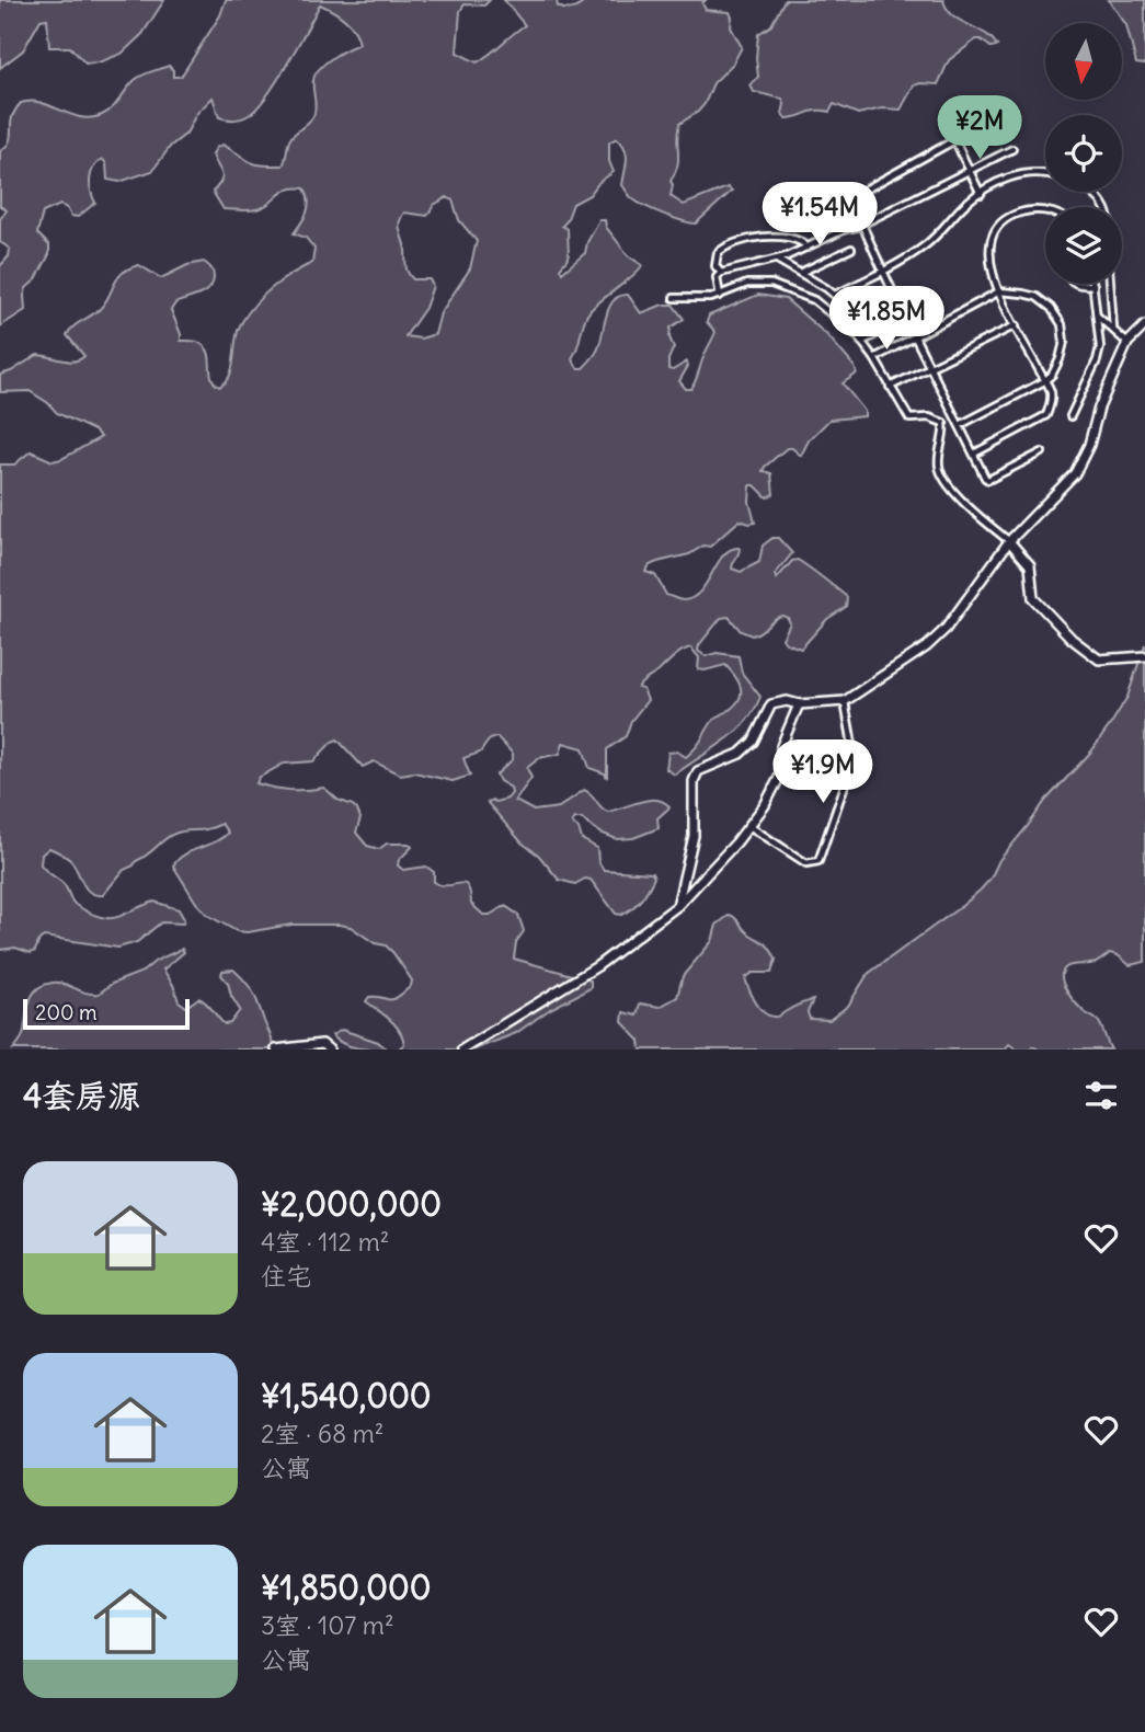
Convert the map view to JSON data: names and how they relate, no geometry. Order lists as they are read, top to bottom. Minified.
{"scale_bar":"200 m","north":"bottom","page":{"price":["¥2M","¥1.54M","¥1.85M","¥1.9M"],"scale":"200 m","heading":"4套房源","list":[{"name":"¥2,000,000","note":"4室 · 112 m² · 住宅"},{"name":"¥1,540,000","note":"2室 · 68 m² · 公寓"},{"name":"¥1,850,000","note":"3室 · 107 m² · 公寓"}]}}
